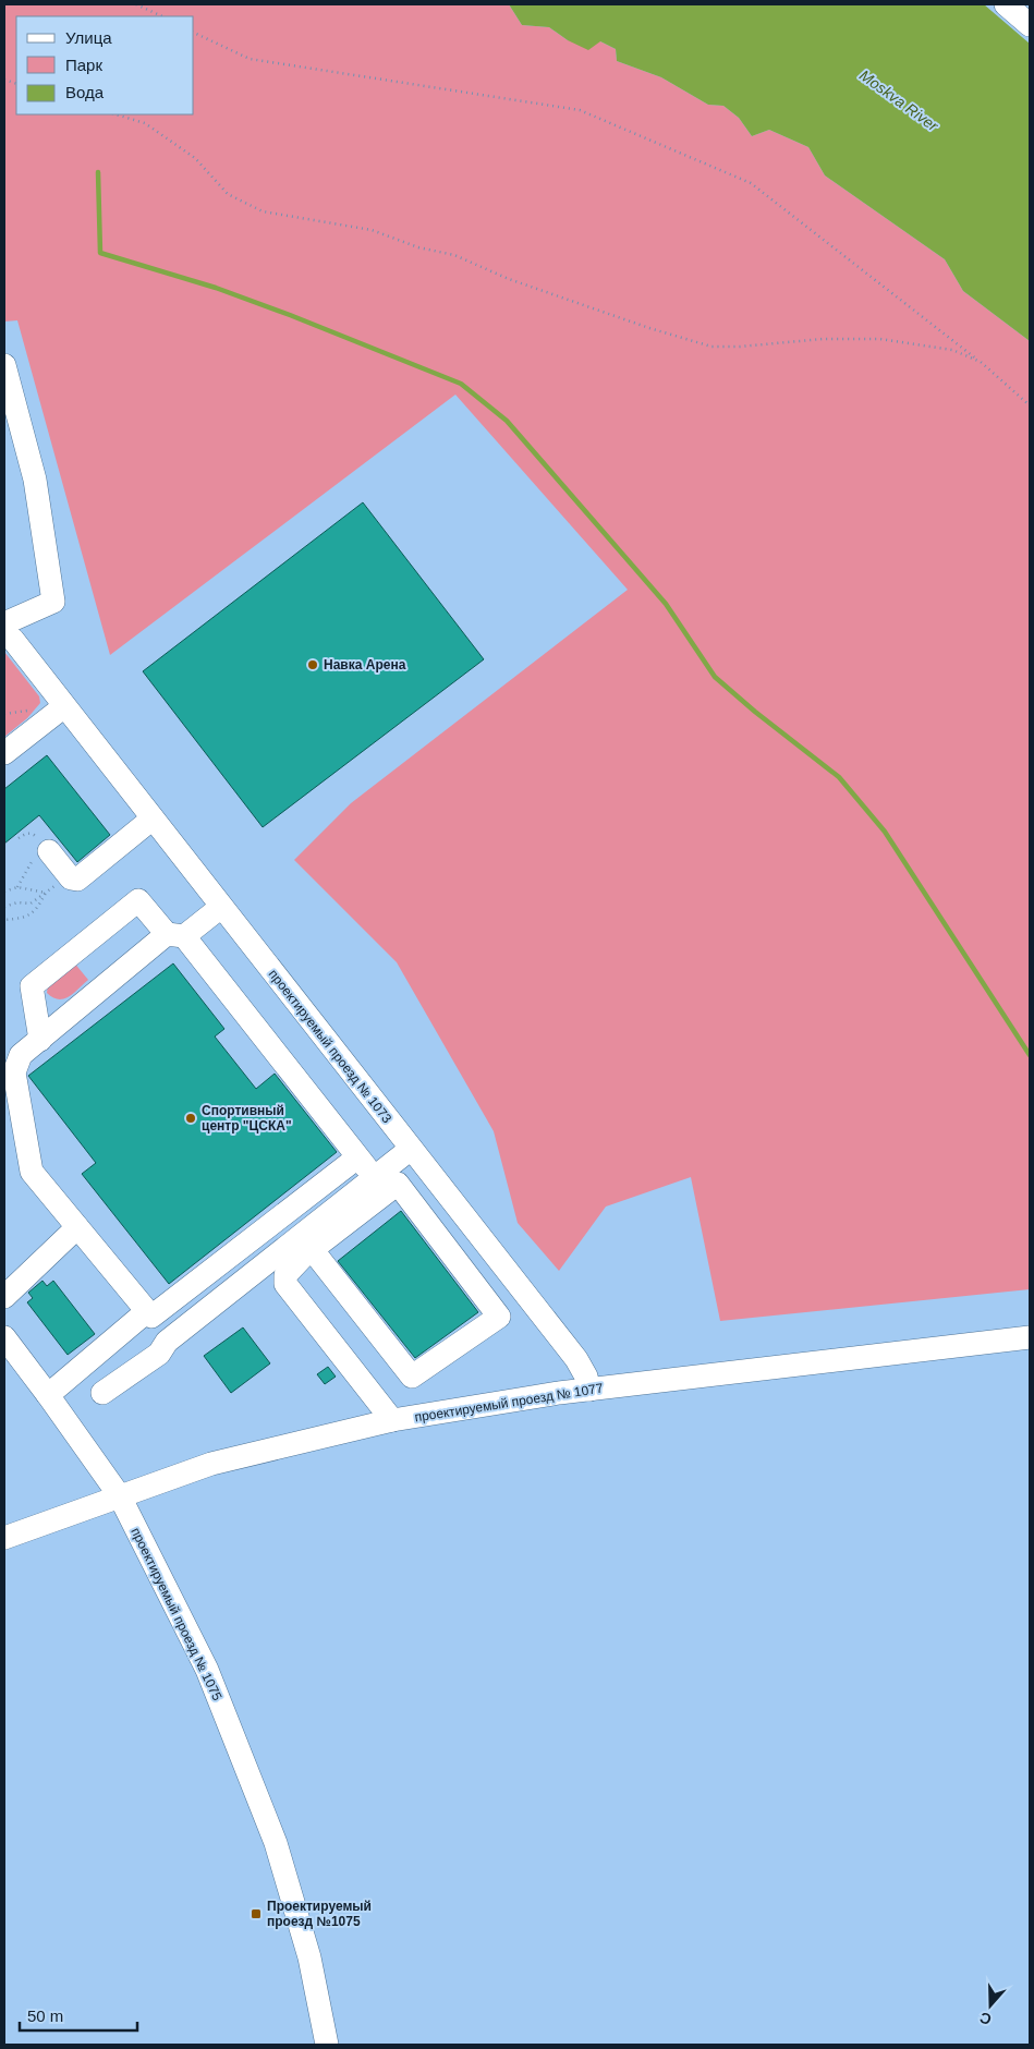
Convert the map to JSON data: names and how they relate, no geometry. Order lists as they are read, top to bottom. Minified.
{"streets":{"street":["проектируемый проезд № 1073","проектируемый проезд № 1077","проектируемый проезд № 1075"]},"crossings":[["проектируемый проезд № 1073","проектируемый проезд № 1077"],["проектируемый проезд № 1077","проектируемый проезд № 1075"]],"water":["Moskva River"],"places":{"other":["Навка Арена","Спортивный центр \"ЦСКА\""],"transit":["Проектируемый проезд №1075"]},"legend":["Улица","Парк","Вода"],"scale_bar":"50 m","north":"bottom"}
